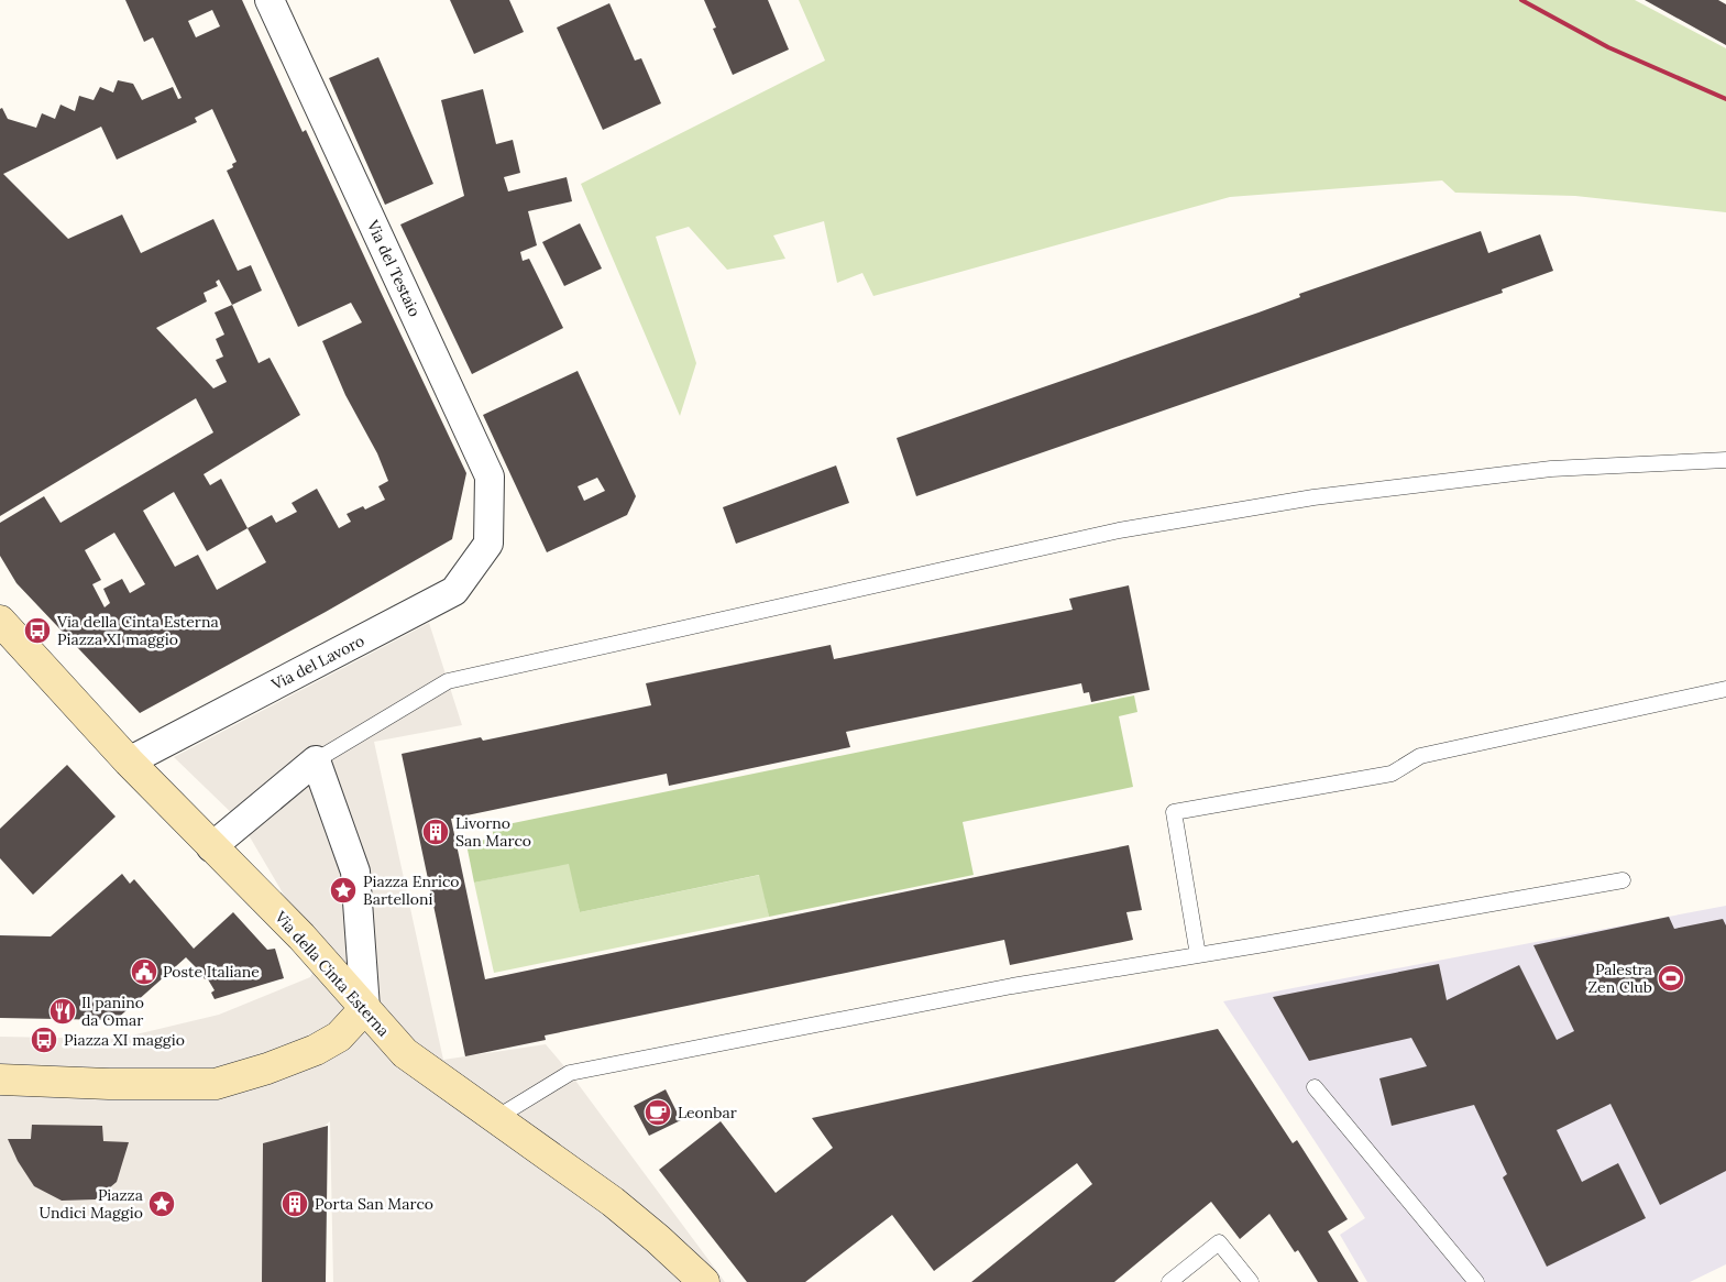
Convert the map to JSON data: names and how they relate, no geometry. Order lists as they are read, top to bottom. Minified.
{"streets":{"street":["Via del Testaio","Via del Lavoro","Via della Cinta Esterna"]},"crossings":[["Via del Testaio","Via del Lavoro"],["Via del Lavoro","Via della Cinta Esterna"]],"places":{"bus stop":["Via della Cinta Esterna Piazza XI maggio","Piazza XI maggio"],"building":["Livorno San Marco","Porta San Marco"],"place":["Piazza Enrico Bartelloni","Piazza Undici Maggio"],"public building":["Poste Italiane"],"sports":["Palestra Zen Club"],"restaurant":["Il panino da Omar"],"cafe":["Leonbar"]}}
